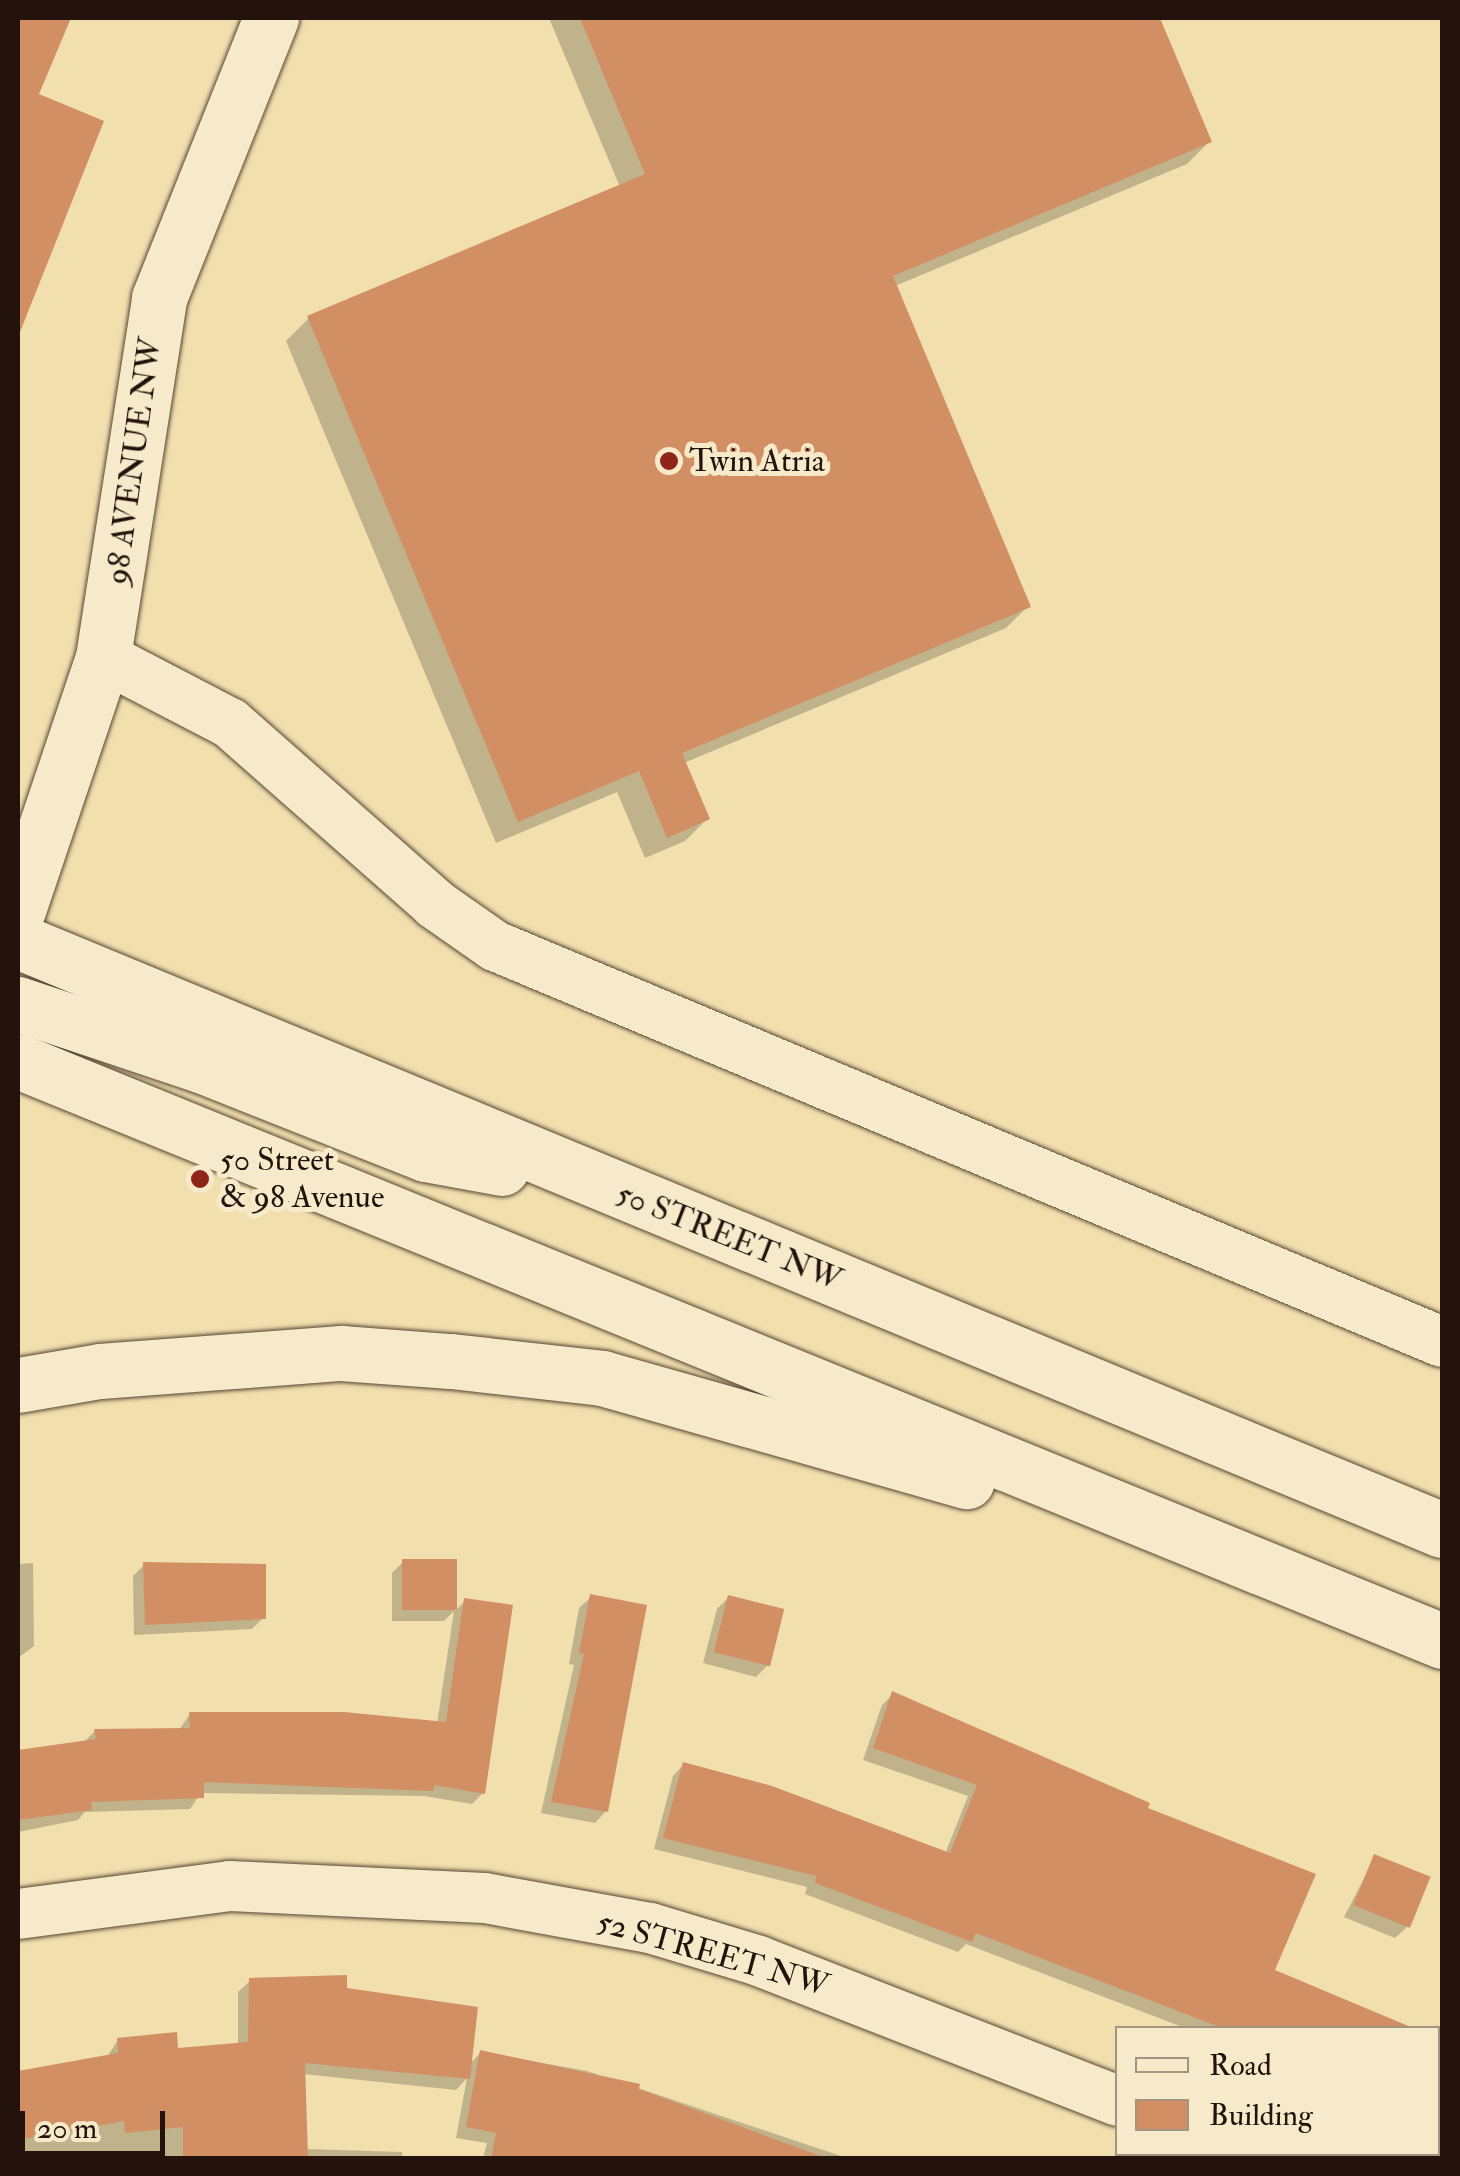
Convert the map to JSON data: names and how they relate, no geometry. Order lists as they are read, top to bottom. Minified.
{"streets":{"main road":["98 AVENUE NW","50 STREET NW"],"street":["52 STREET NW"]},"places":["Twin Atria","50 Street & 98 Avenue"],"legend":["Road","Building"],"scale_bar":"20 m"}
